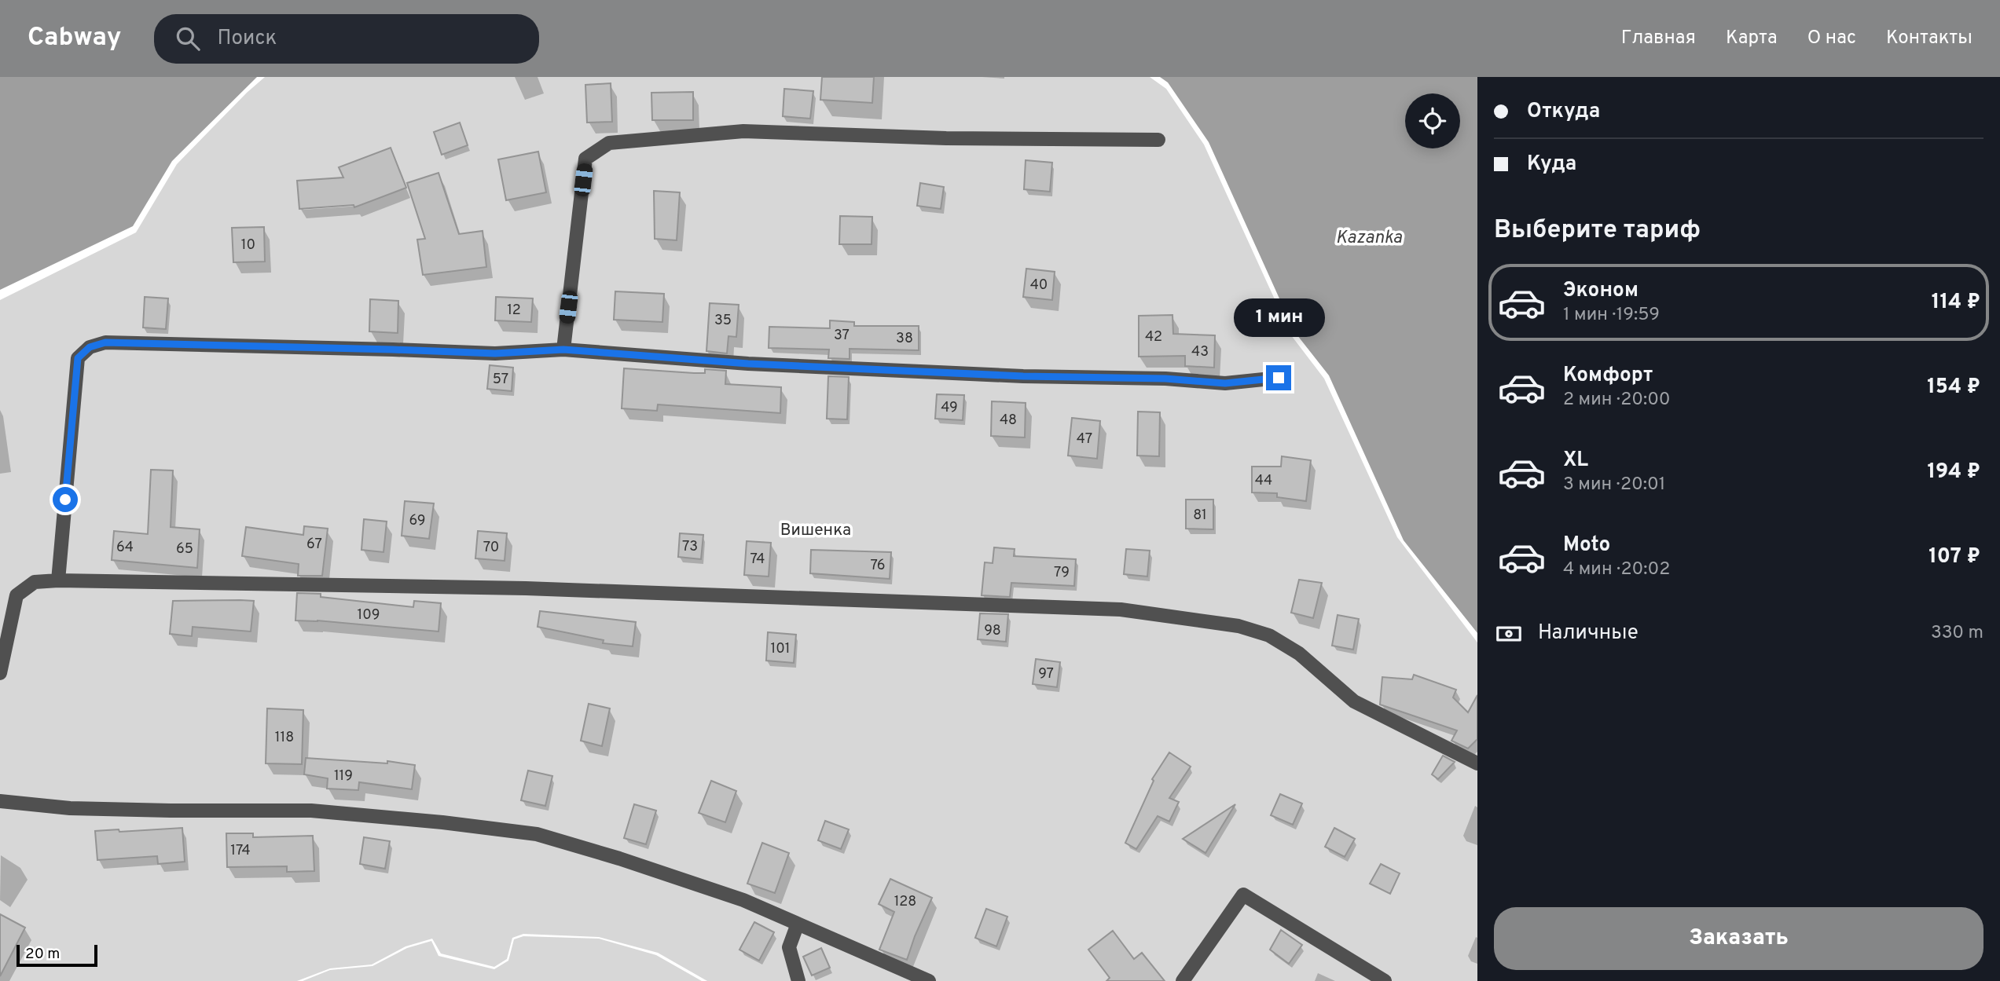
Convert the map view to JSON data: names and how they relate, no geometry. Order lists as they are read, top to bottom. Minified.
{"water":["Kazanka"],"parks":["Вишенка"],"house_numbers":["10","40","12","35","37","42","38","43","57","49","48","47","44","81","69","67","73","64","70","65","74","76","79","109","98","101","97","118","119","174","128"],"scale_bar":"20 m","page":{"header":"Cabway","search":"Поиск","nav":["Главная","Карта","О нас","Контакты"],"banner":["Откуда","Куда"],"heading":"Выберите тариф","list":[{"name":"Эконом","note":"1 мин · 19:59","value":"114 ₽"},{"name":"Комфорт","note":"2 мин · 20:00","value":"154 ₽"},{"name":"XL","note":"3 мин · 20:01","value":"194 ₽"},{"name":"Moto","note":"4 мин · 20:02","value":"107 ₽"}],"bubble":"1 мин","pay":["Наличные","330 m"],"buttons":"Заказать","scale":"20 m"}}
